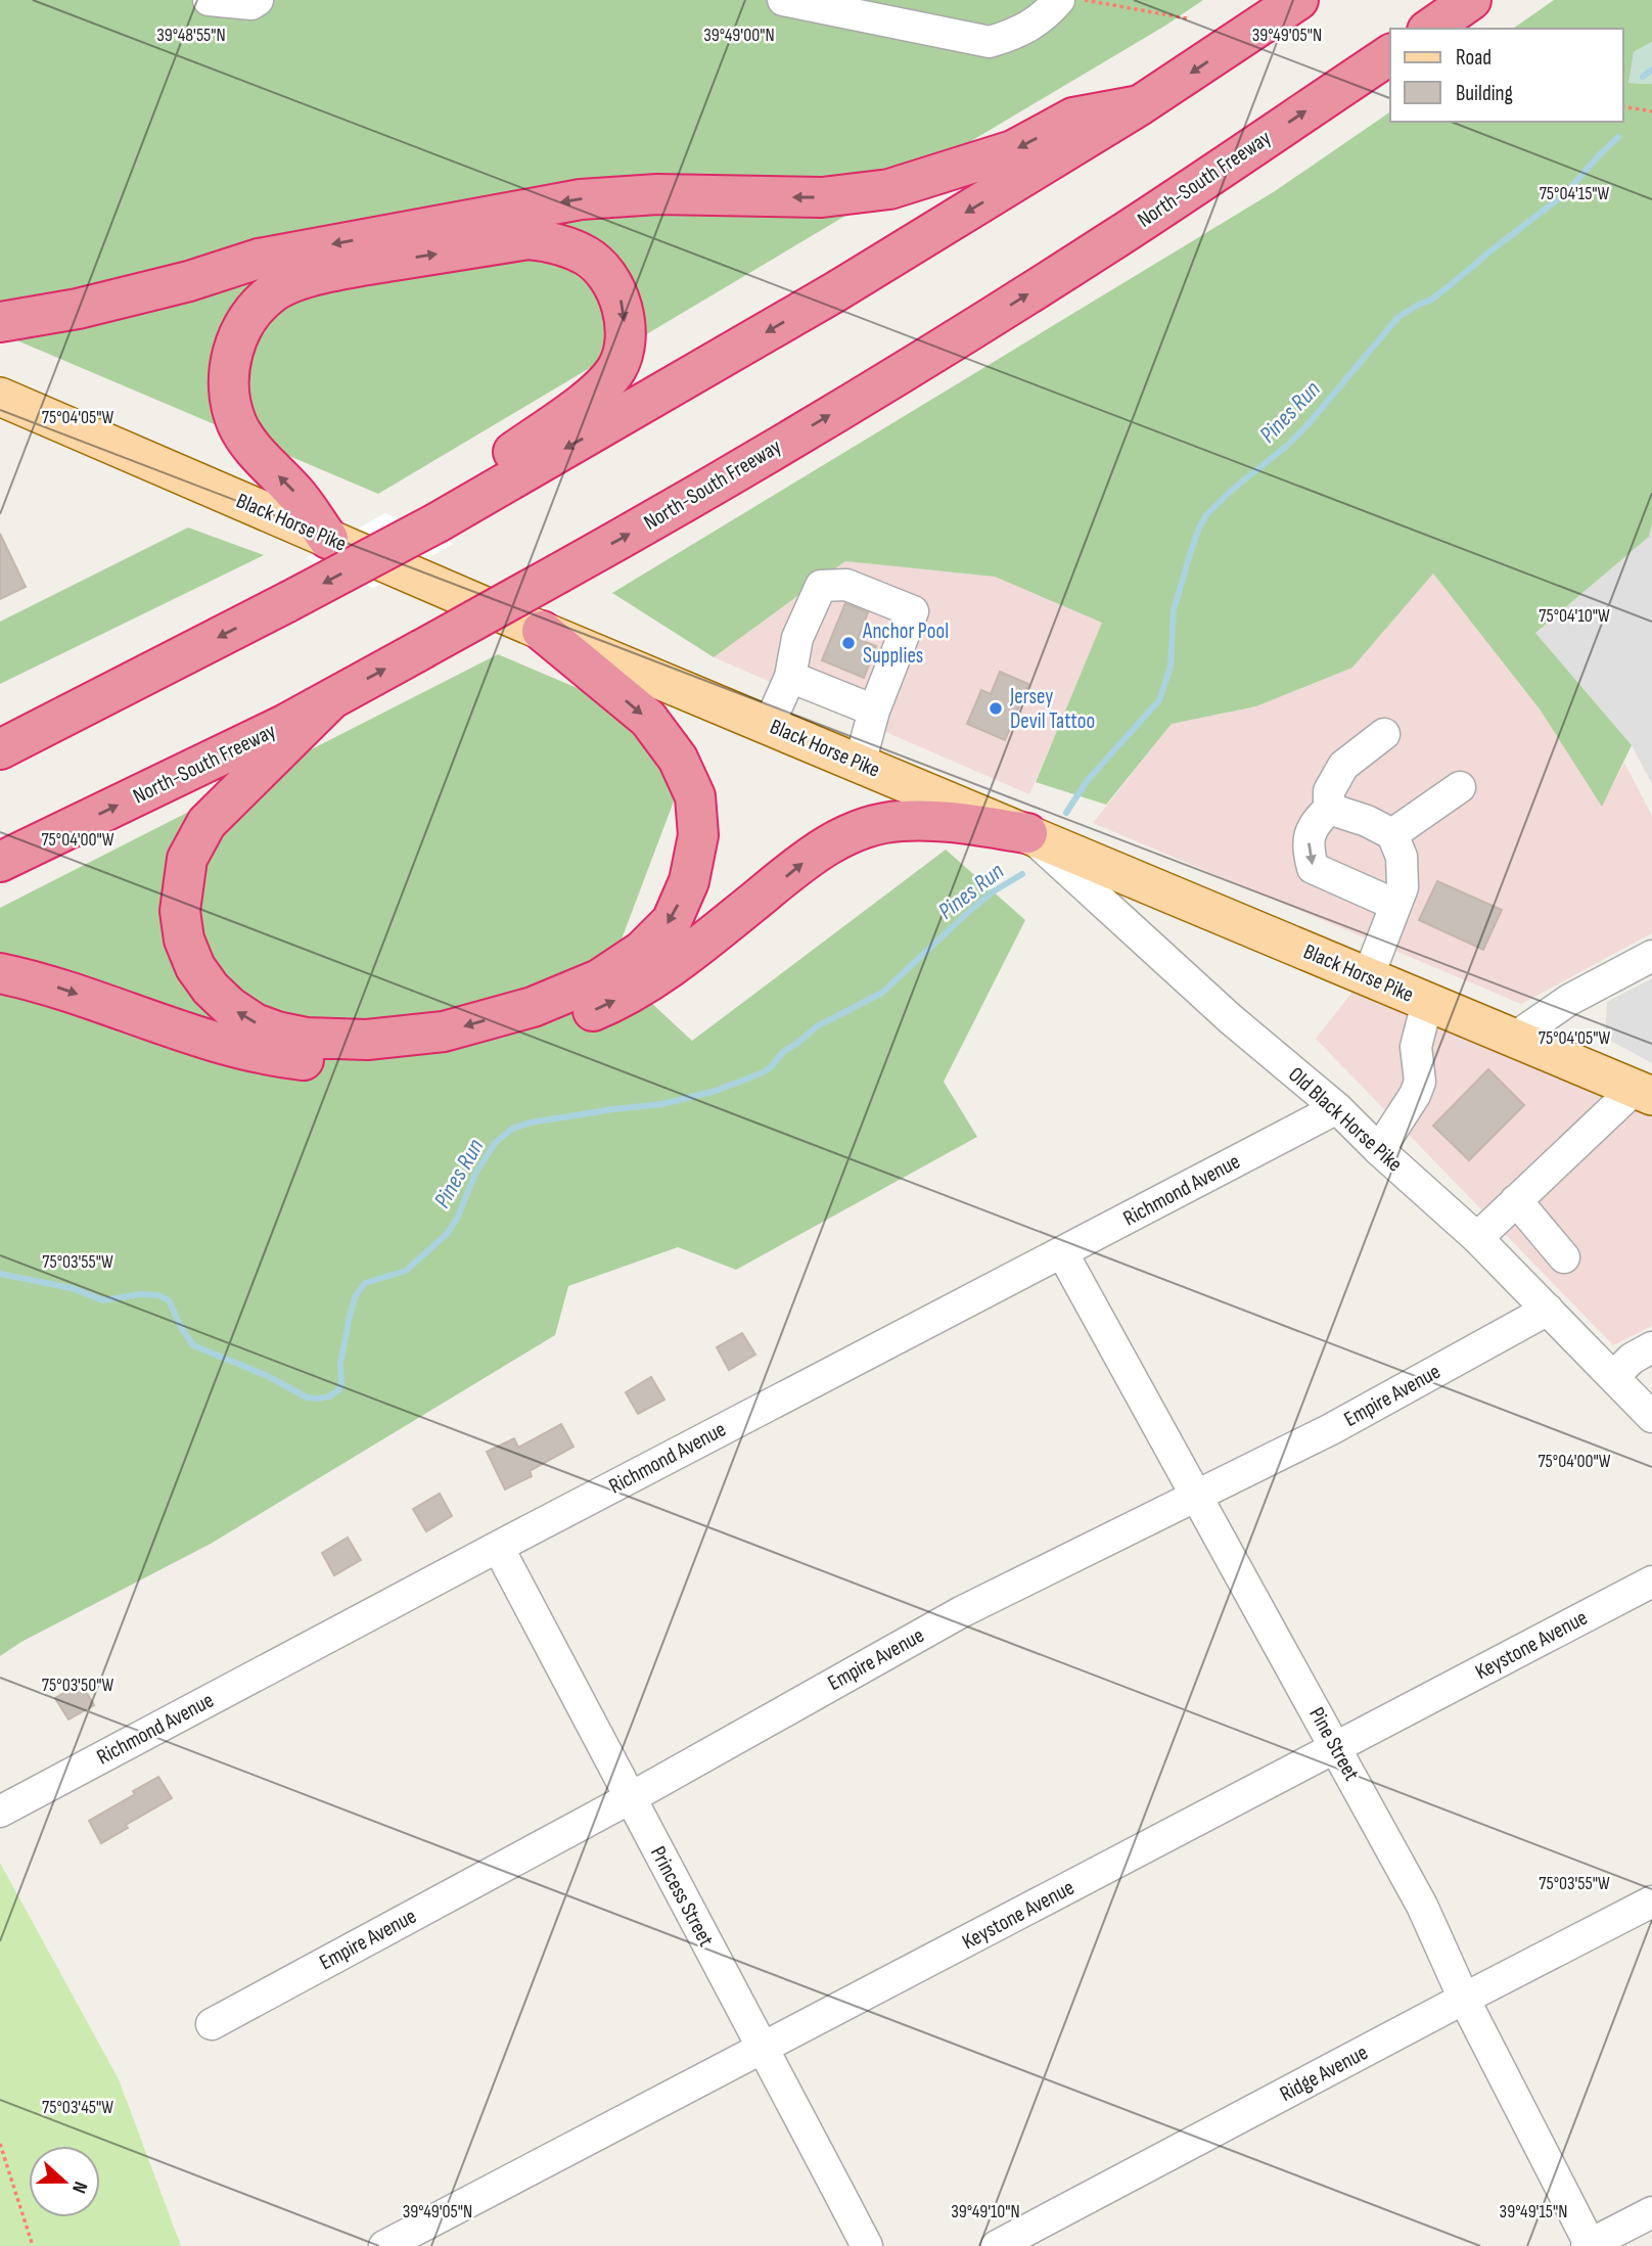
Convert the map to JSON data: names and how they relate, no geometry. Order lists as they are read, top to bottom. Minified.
{"streets":{"highway":["North-South Freeway"],"main road":["Black Horse Pike"],"street":["Old Black Horse Pike","Richmond Avenue","Empire Avenue","Keystone Avenue","Pine Street","Princess Street","Ridge Avenue"]},"crossings":[["Black Horse Pike","Old Black Horse Pike"],["Old Black Horse Pike","Richmond Avenue"],["Old Black Horse Pike","Empire Avenue"],["Richmond Avenue","Pine Street"],["Richmond Avenue","Princess Street"],["Empire Avenue","Pine Street"],["Empire Avenue","Princess Street"],["Keystone Avenue","Pine Street"],["Keystone Avenue","Princess Street"],["Pine Street","Ridge Avenue"]],"water":["Pines Run"],"places":["Anchor Pool Supplies","Jersey Devil Tattoo"],"legend":["Road","Building"],"north":"right","coordinates":["39°49'00\"N","39°48'55\"N","39°49'05\"N","75°04'15\"W","75°04'05\"W","75°04'10\"W","75°04'00\"W","75°03'55\"W","75°03'50\"W","75°03'45\"W","39°49'10\"N","39°49'15\"N"]}
